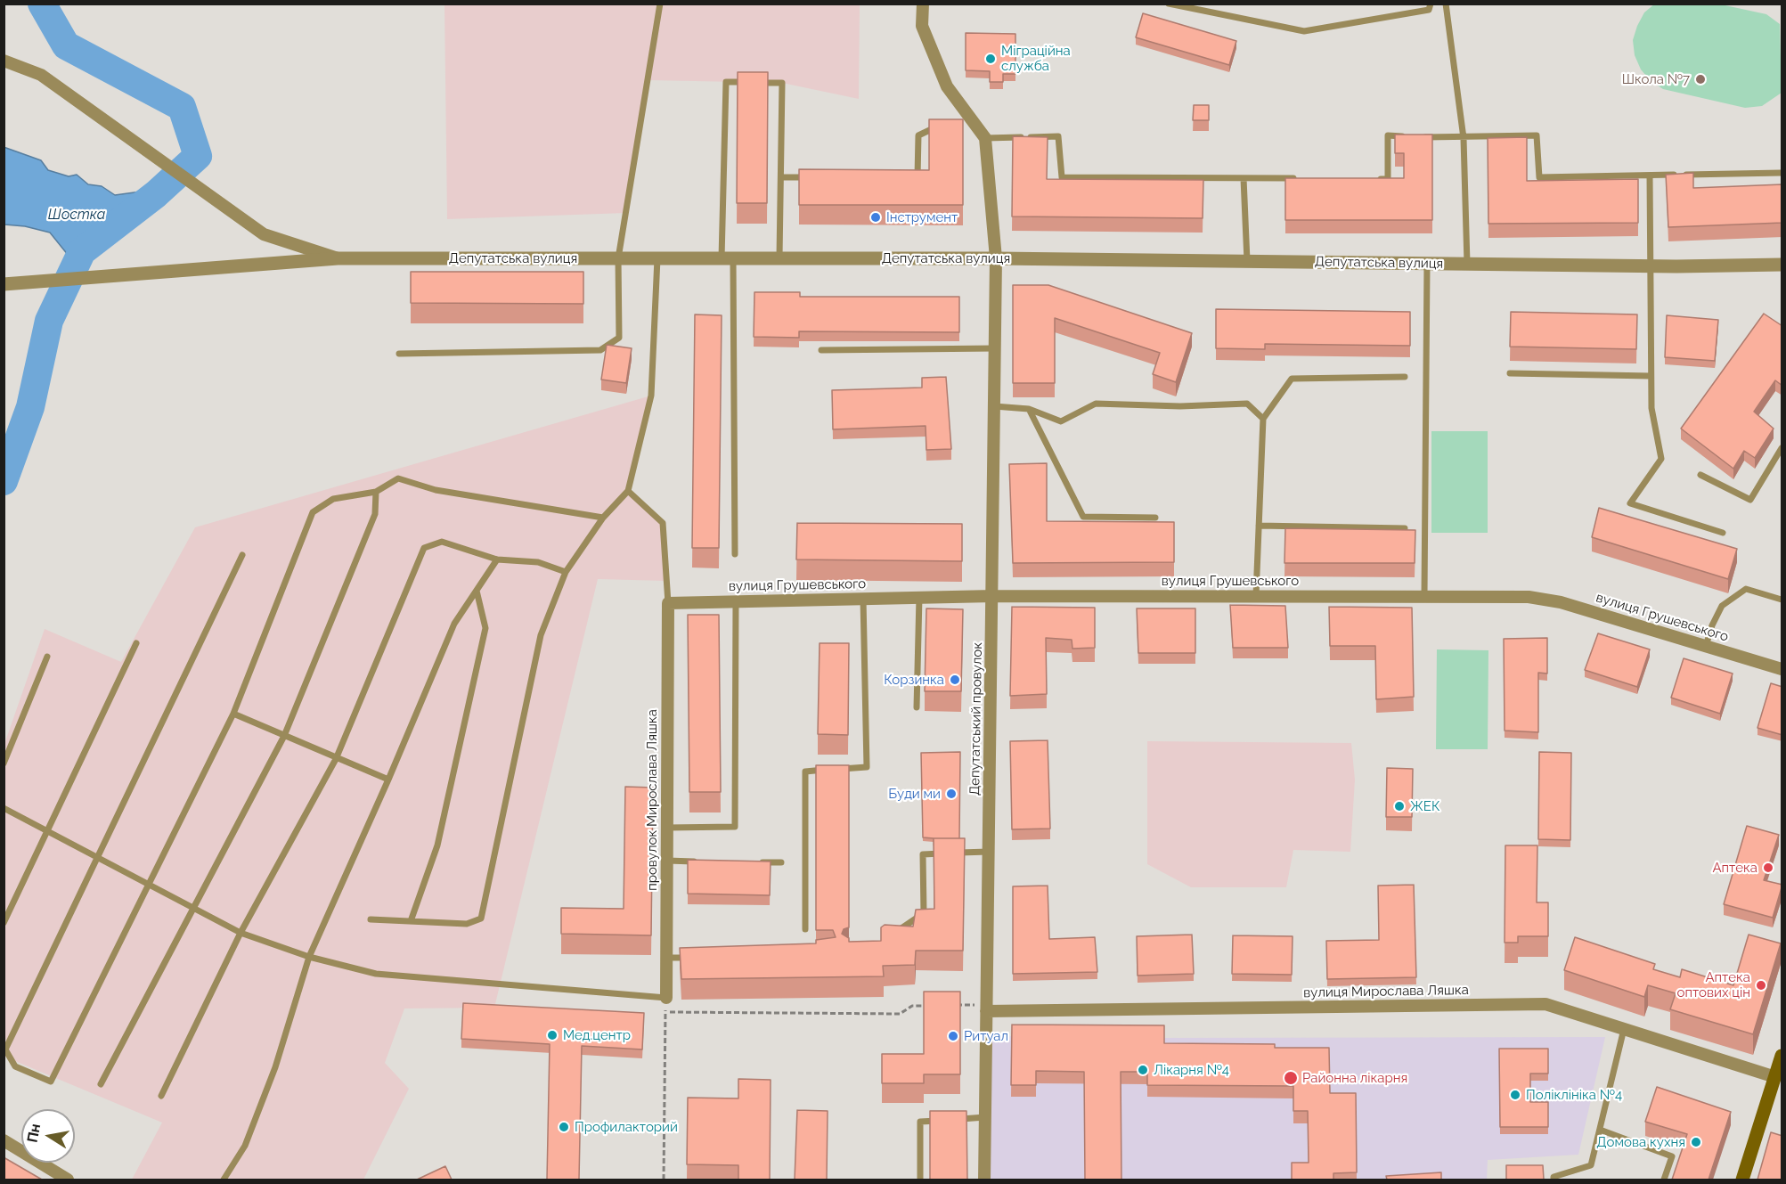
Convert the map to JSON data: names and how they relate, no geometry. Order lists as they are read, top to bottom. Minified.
{"streets":{"street":["Депутатська вулиця","вулиця Грушевського","Депутатський провулок","провулок Мирослава Ляшка","вулиця Мирослава Ляшка"]},"crossings":[["Депутатська вулиця","Депутатський провулок"],["вулиця Грушевського","Депутатський провулок"],["вулиця Грушевського","провулок Мирослава Ляшка"],["Депутатський провулок","вулиця Мирослава Ляшка"]],"water":["Шостка"],"places":["Міграційна служба","Школа №7","Інструмент","Корзинка","Буди ми","ЖЕК","Аптека","Аптека оптових цін","Мед.центр","Ритуал","Лікарня №4","Районна лікарня","Поліклініка №4","Профилакторий","Домова кухня"],"north":"left"}
